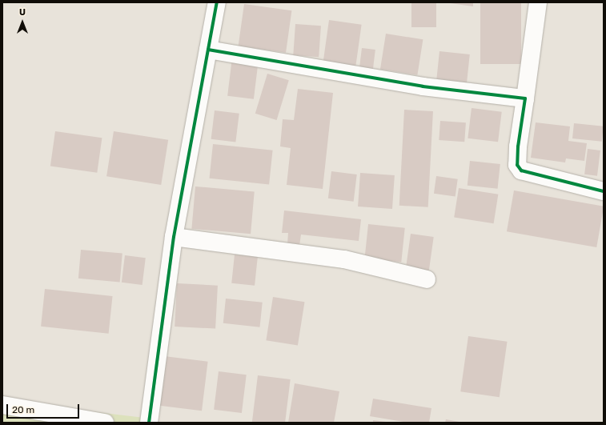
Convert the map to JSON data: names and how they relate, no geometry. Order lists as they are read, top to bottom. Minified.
{"scale_bar":"20 m","north":"top"}
